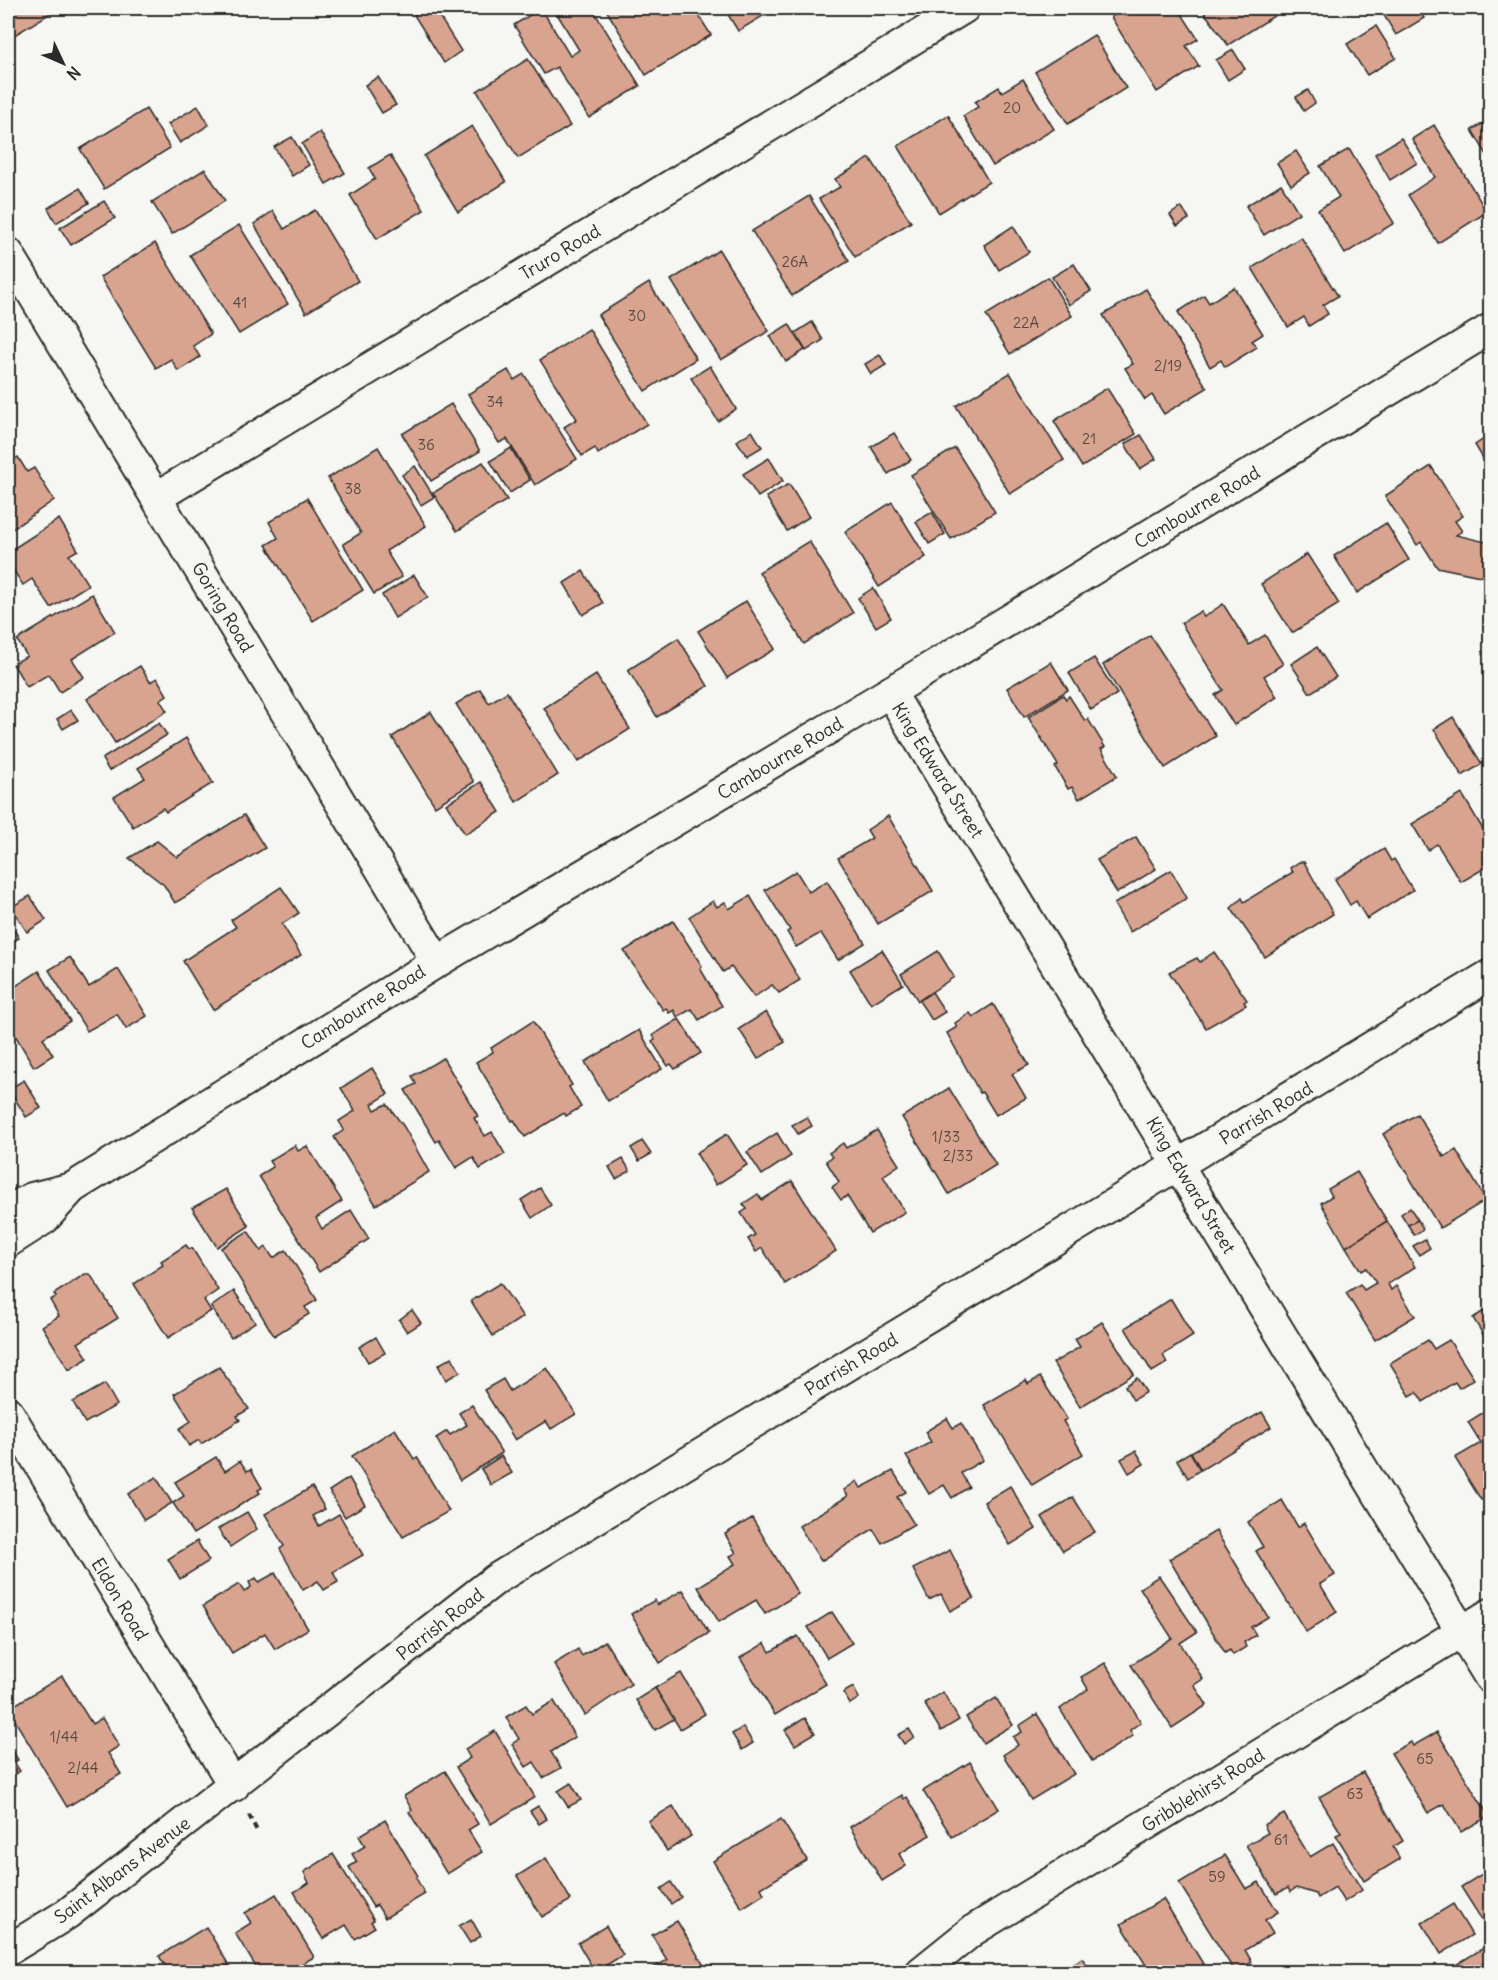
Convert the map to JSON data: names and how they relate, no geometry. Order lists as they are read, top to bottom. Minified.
{"streets":{"street":["Truro Road","Cambourne Road","Goring Road","King Edward Street","Parrish Road","Eldon Road","Gribblehirst Road","Saint Albans Avenue"]},"crossings":[["Truro Road","Goring Road"],["Cambourne Road","Goring Road"],["Cambourne Road","King Edward Street"],["King Edward Street","Parrish Road"],["King Edward Street","Gribblehirst Road"],["Parrish Road","Eldon Road"],["Parrish Road","Saint Albans Avenue"],["Eldon Road","Saint Albans Avenue"]],"house_numbers":["20","26A","41","30","22A","2/19","34","21","36","38","1/33","2/33","1/44","65","2/44","63","61","59"],"north":"bottom right"}
